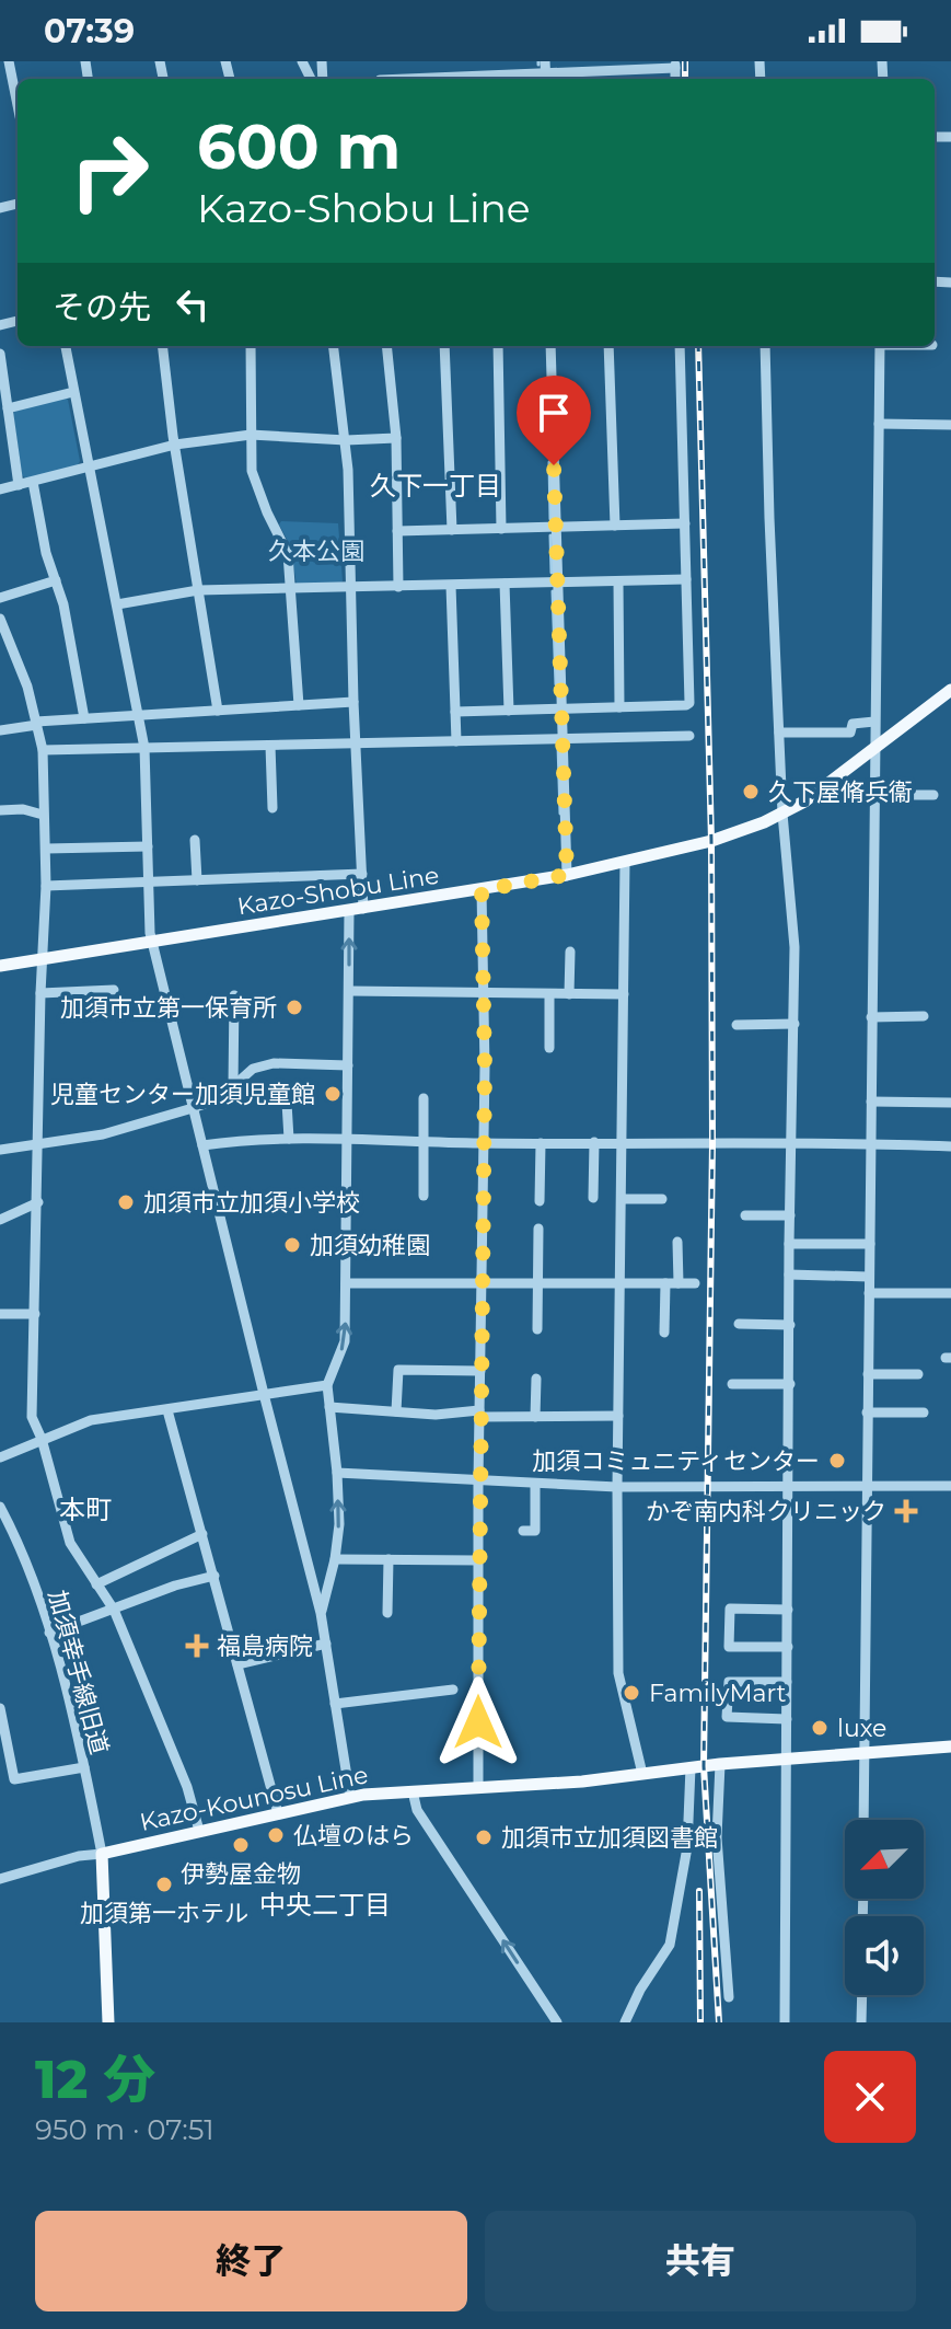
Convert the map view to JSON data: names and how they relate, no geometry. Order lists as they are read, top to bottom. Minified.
{"streets":{"main road":["Kazo-Shobu Line","Kazo-Kounosu Line"],"street":["加須幸手線旧道"]},"crossings":[["加須幸手線旧道","Kazo-Kounosu Line"]],"districts":["久下一丁目","本町","中央二丁目"],"parks":["久本公園"],"places":{"other":["久下屋脩兵衞","加須市立第一保育所","児童センター加須児童館","加須市立加須小学校","加須幼稚園","加須コミュニティセンター","FamilyMart","luxe","仏壇のはら","加須市立加須図書館","伊勢屋金物","加須第一ホテル"],"health":["かぞ南内科クリニック","福島病院"]},"north":"bottom left","page":{"status":"07:39","turn":["600 m","Kazo-Shobu Line"],"then":"その先","heading":["12 分","950 m · 07:51"],"buttons":["終了","共有"]}}
